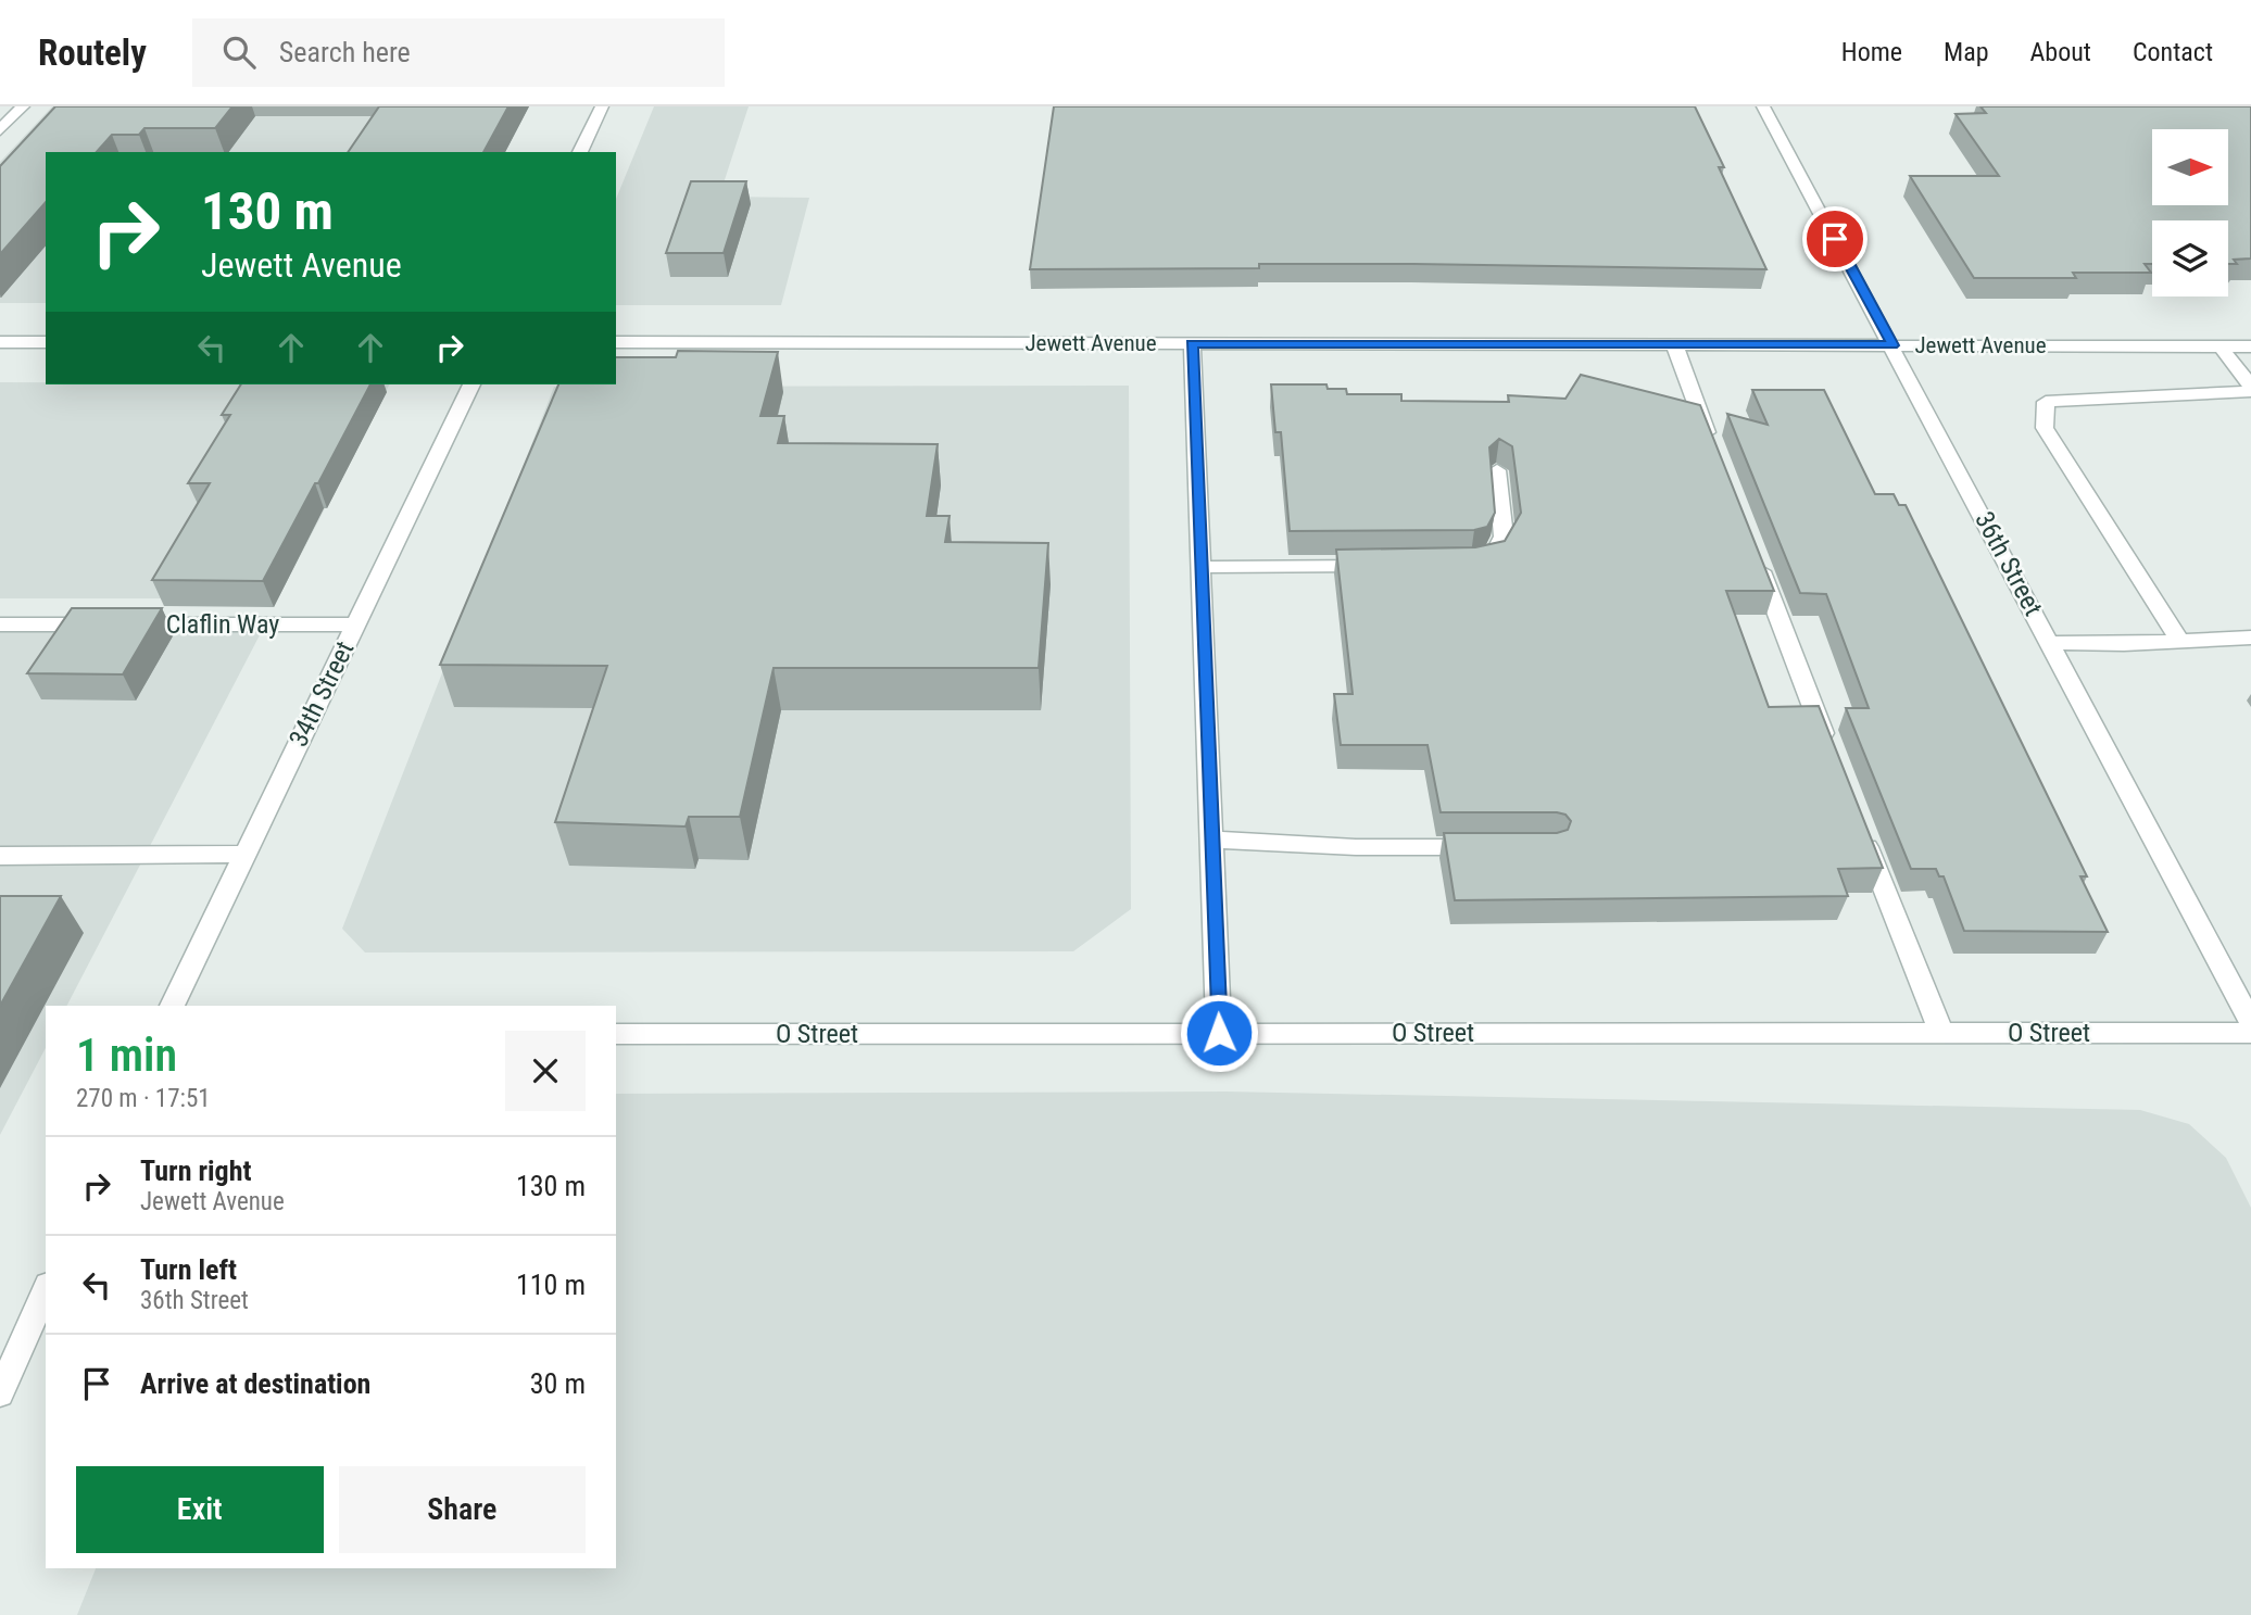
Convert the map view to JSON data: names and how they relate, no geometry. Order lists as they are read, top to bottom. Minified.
{"streets":{"street":["Jewett Avenue","36th Street","Claflin Way","34th Street","O Street"]},"crossings":[["Jewett Avenue","36th Street"],["Claflin Way","34th Street"]],"north":"right","page":{"header":"Routely","search":"Search here","nav":["Home","Map","About","Contact"],"turn":["130 m","Jewett Avenue"],"heading":["1 min","270 m · 17:51"],"list":[{"name":"Turn right","note":"Jewett Avenue","value":"130 m"},{"name":"Turn left","note":"36th Street","value":"110 m"},{"name":"Arrive at destination","value":"30 m"}],"buttons":["Exit","Share"]}}
